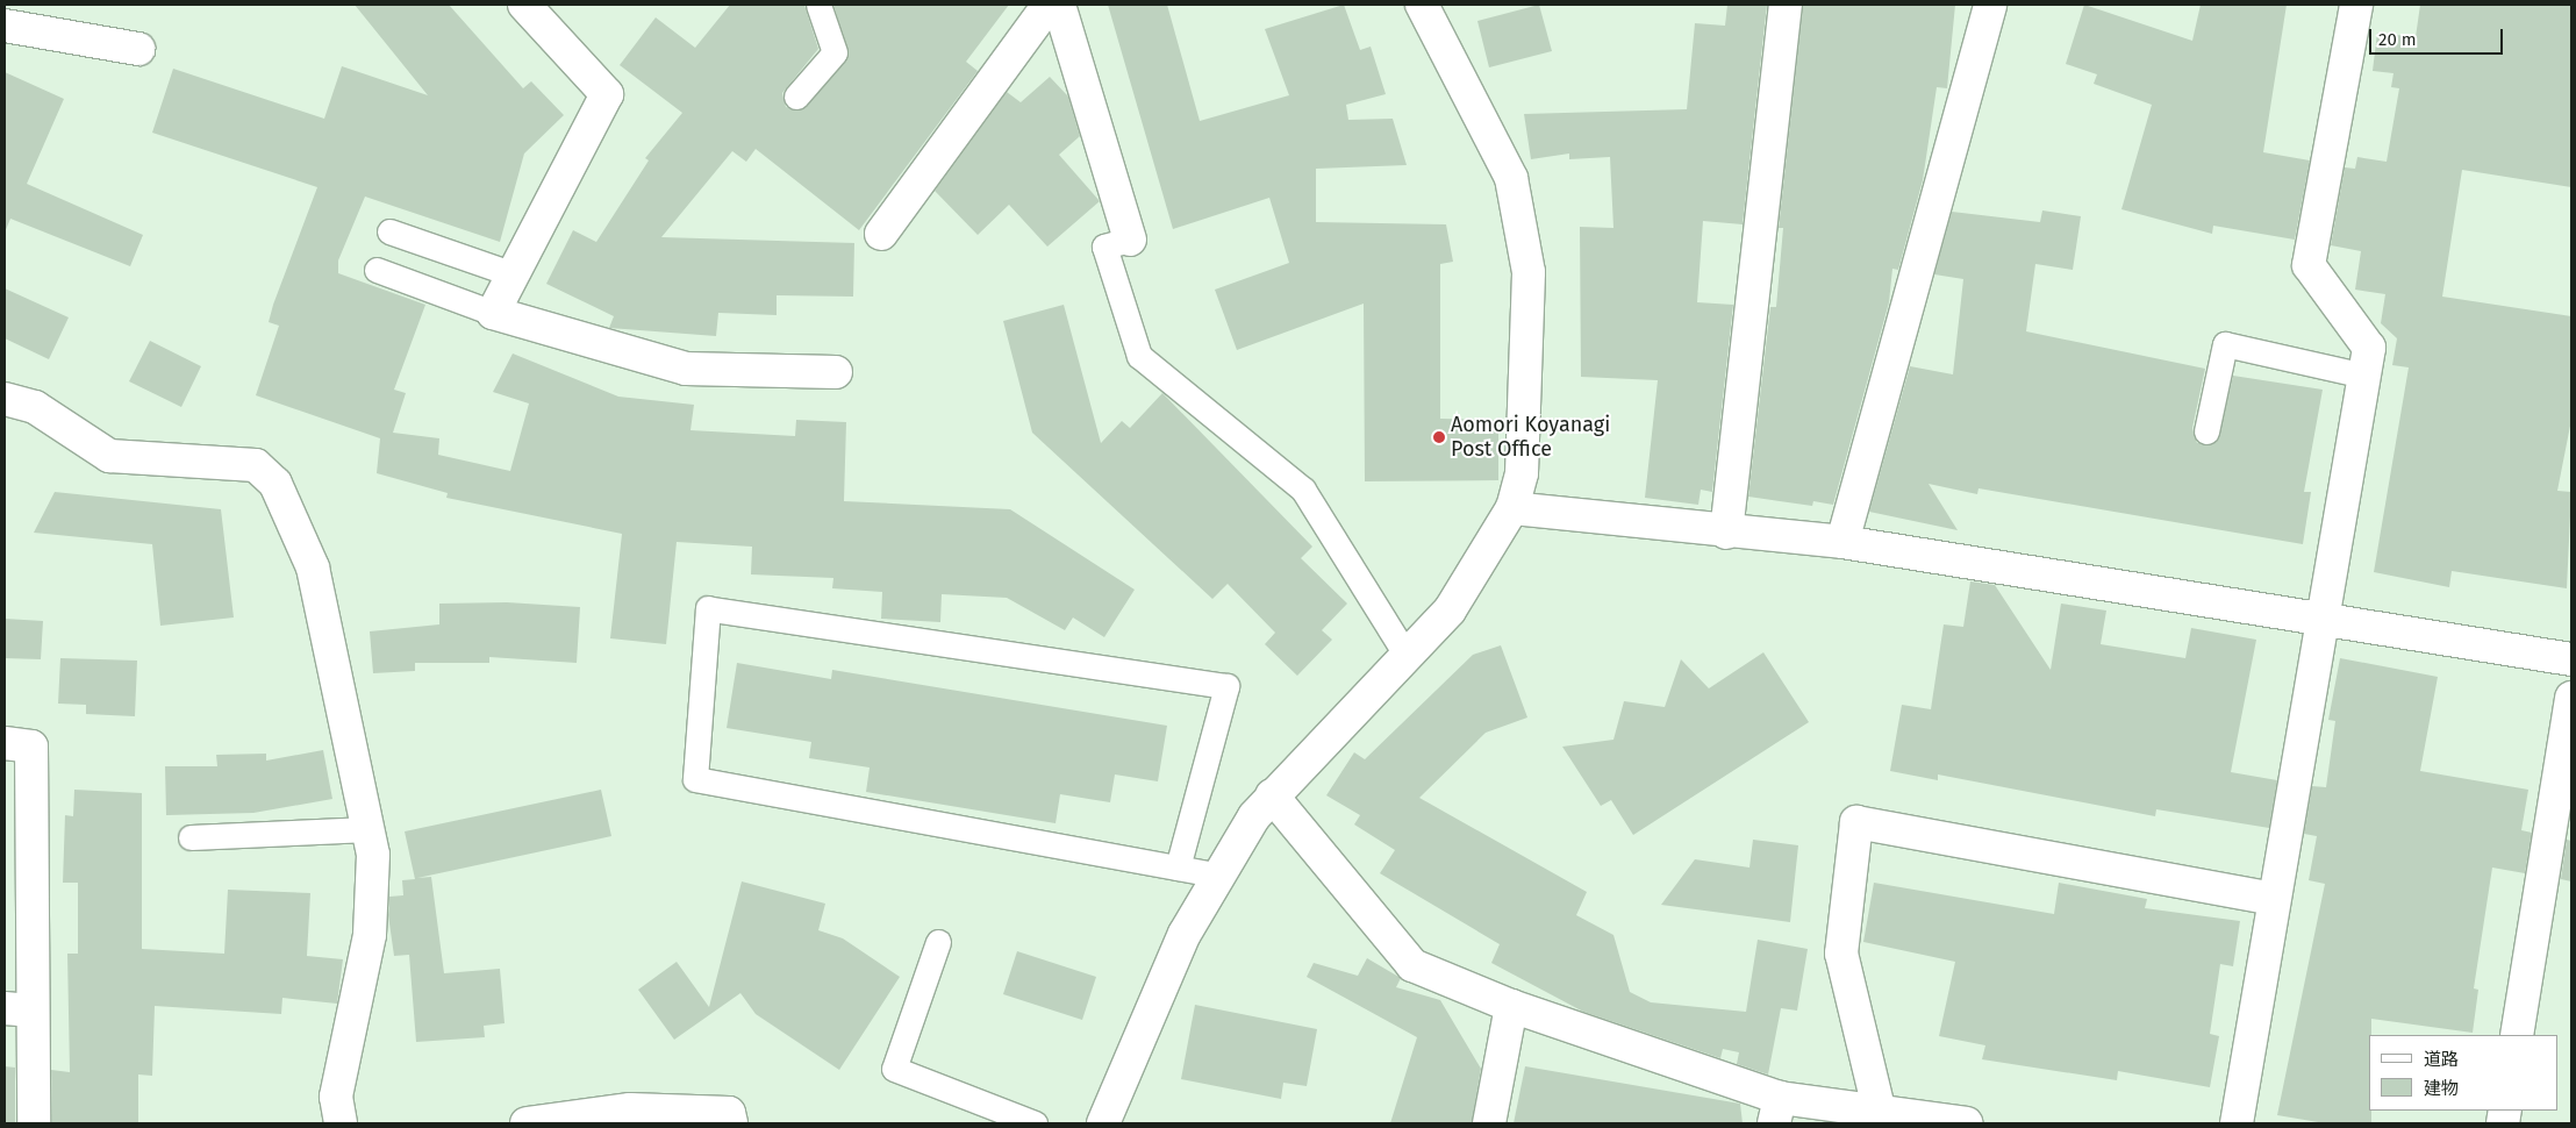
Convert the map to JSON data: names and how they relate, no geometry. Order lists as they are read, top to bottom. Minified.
{"places":["Aomori Koyanagi Post Office"],"legend":["道路","建物"],"scale_bar":"20 m"}
